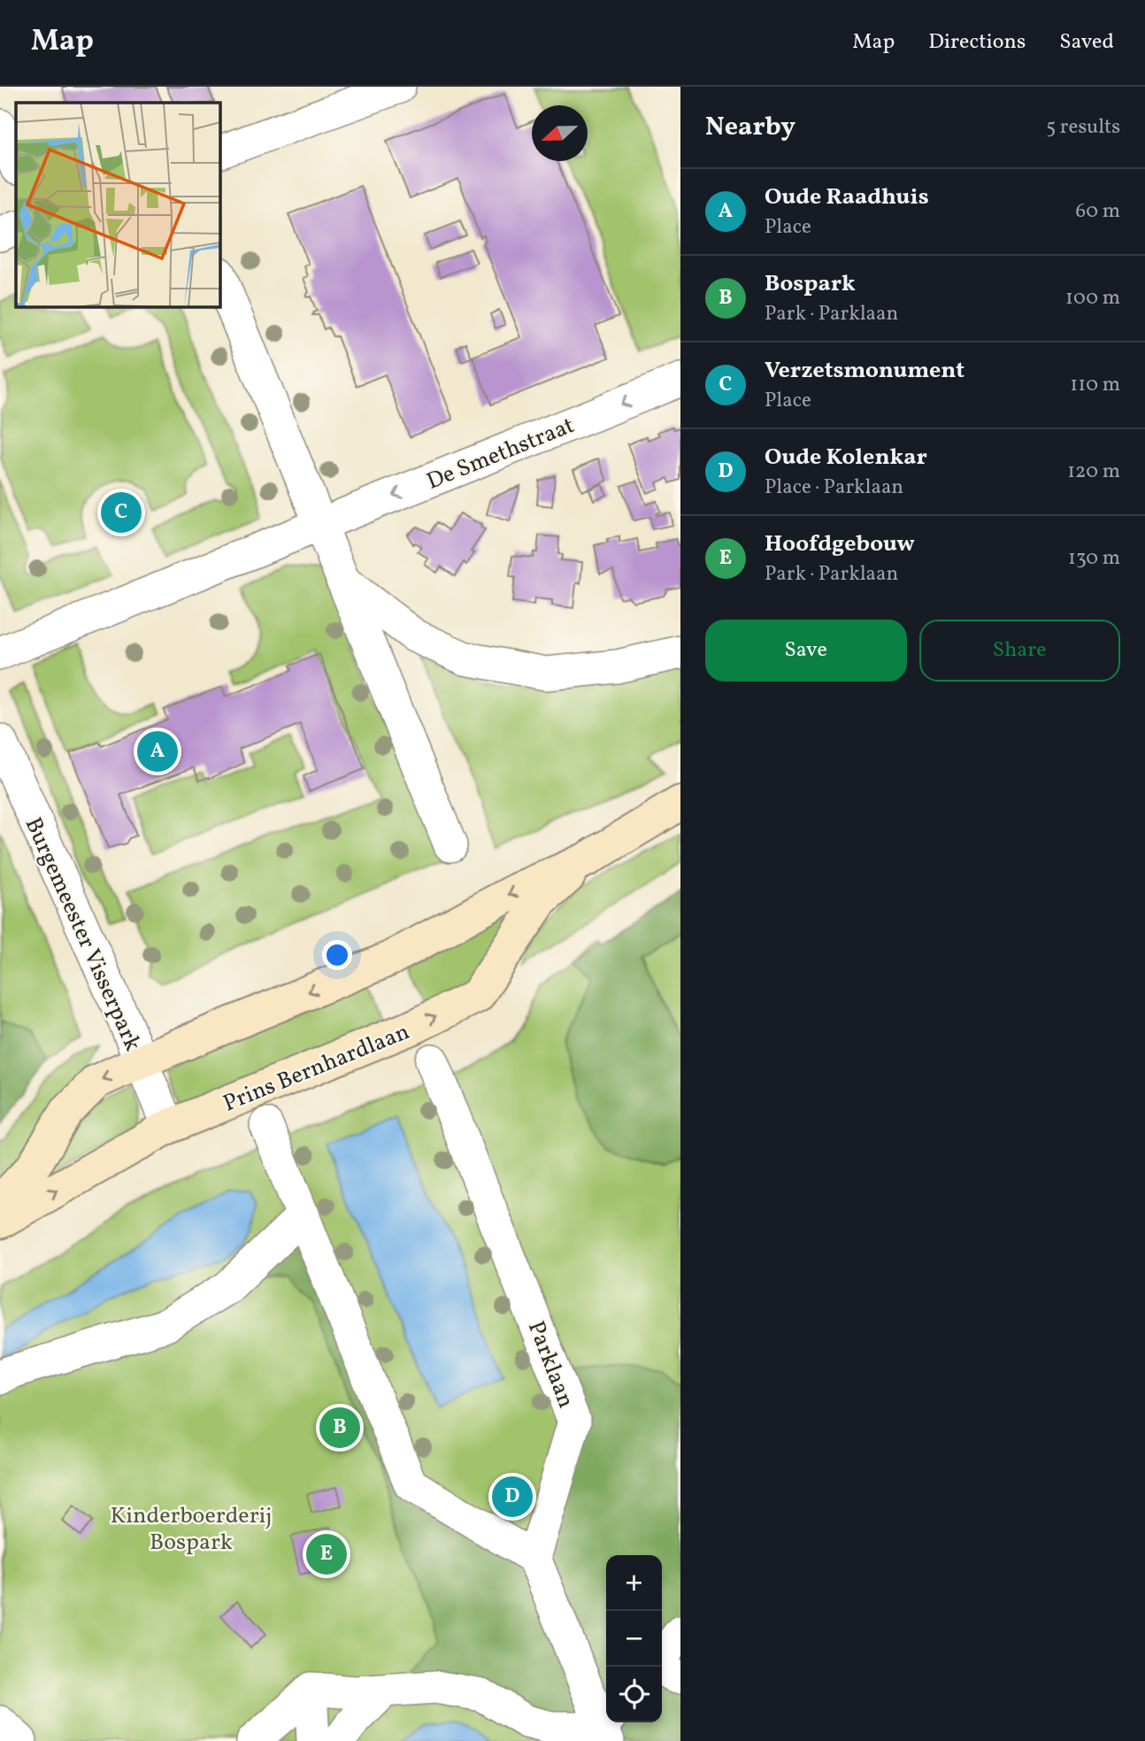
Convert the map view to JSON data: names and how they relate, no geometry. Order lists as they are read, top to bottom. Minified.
{"streets":{"main road":["Prins Bernhardlaan"],"street":["De Smethstraat","Burgemeester Visserpark","Parklaan"]},"crossings":[["Burgemeester Visserpark","Prins Bernhardlaan"]],"one_way":["De Smethstraat"],"parks":["Kinderboerderij Bospark"],"north":"left","page":{"header":"Map","nav":["Map","Directions","Saved"],"heading":["Nearby","5 results"],"list":[{"mark":"A","name":"Oude Raadhuis","note":"Place","value":"60 m"},{"mark":"B","name":"Bospark","note":"Park · Parklaan","value":"100 m"},{"mark":"C","name":"Verzetsmonument","note":"Place","value":"110 m"},{"mark":"D","name":"Oude Kolenkar","note":"Place · Parklaan","value":"120 m"},{"mark":"E","name":"Hoofdgebouw","note":"Park · Parklaan","value":"130 m"}],"pins":["C","A","B","D","E"],"buttons":["Save","Share"],"map_buttons":["+","−"]}}
